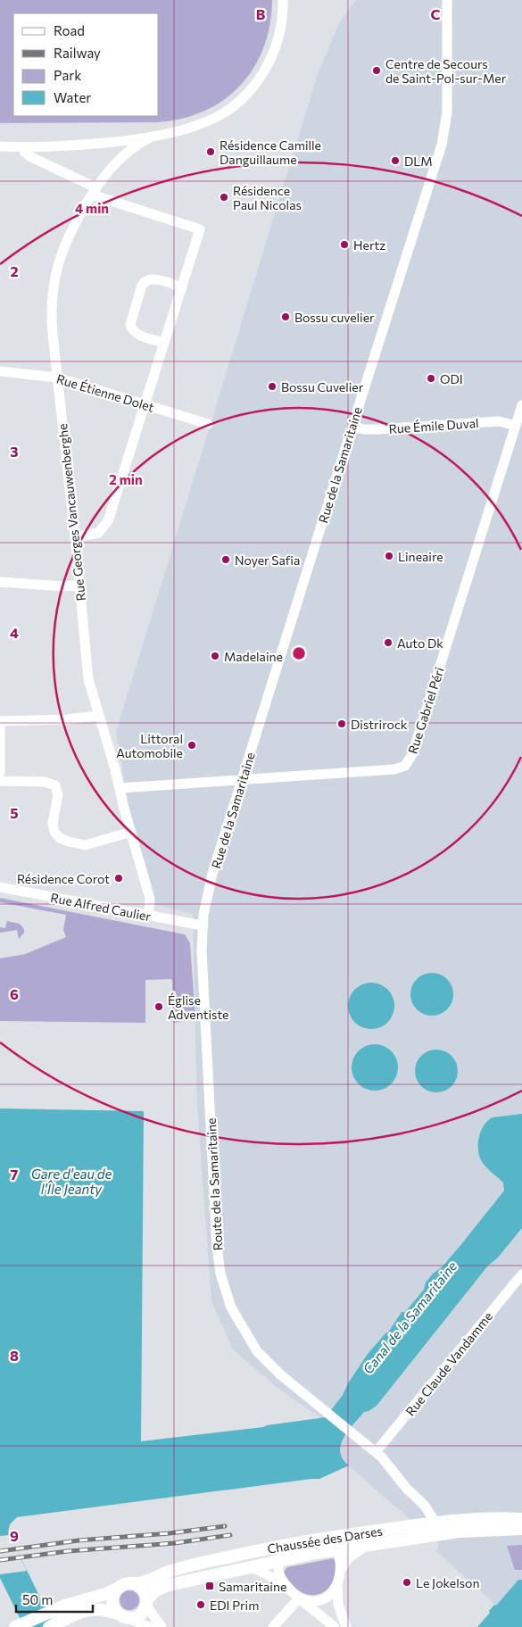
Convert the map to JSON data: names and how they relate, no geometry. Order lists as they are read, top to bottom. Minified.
{"streets":{"main road":["Chaussée des Darses"],"street":["Rue Étienne Dolet","Rue Émile Duval","Rue de la Samaritaine","Rue Georges Vancauwenberghe","Rue Gabriel Péri","Rue Alfred Caulier","Route de la Samaritaine","Rue Claude Vandamme"]},"crossings":[["Rue Étienne Dolet","Rue Georges Vancauwenberghe"],["Rue Émile Duval","Rue de la Samaritaine"],["Rue Émile Duval","Rue Gabriel Péri"],["Rue de la Samaritaine","Rue Gabriel Péri"],["Rue de la Samaritaine","Rue Alfred Caulier"],["Rue de la Samaritaine","Route de la Samaritaine"],["Rue Georges Vancauwenberghe","Rue Gabriel Péri"],["Rue Georges Vancauwenberghe","Rue Alfred Caulier"],["Rue Alfred Caulier","Route de la Samaritaine"],["Route de la Samaritaine","Rue Claude Vandamme"]],"water":["Gare d'eau de l'Île Jeanty","Canal de la Samaritaine"],"places":{"other":["Centre de Secours de Saint-Pol-sur-Mer","Résidence Camille Danguillaume","DLM","Résidence Paul Nicolas","Hertz","Bossu cuvelier","ODI","Bossu Cuvelier","Lineaire","Noyer Safia","Auto Dk","Madelaine","Distrirock","Littoral Automobile","Résidence Corot","Église Adventiste","Le Jokelson","EDI Prim"],"transit":["Samaritaine"]},"legend":["Road","Railway","Park","Water"],"scale_bar":"50 m","grid":{"columns":["B","C"],"rows":["2","3","4","5","6","7","8","9"]},"rings":["4 min","2 min"]}
